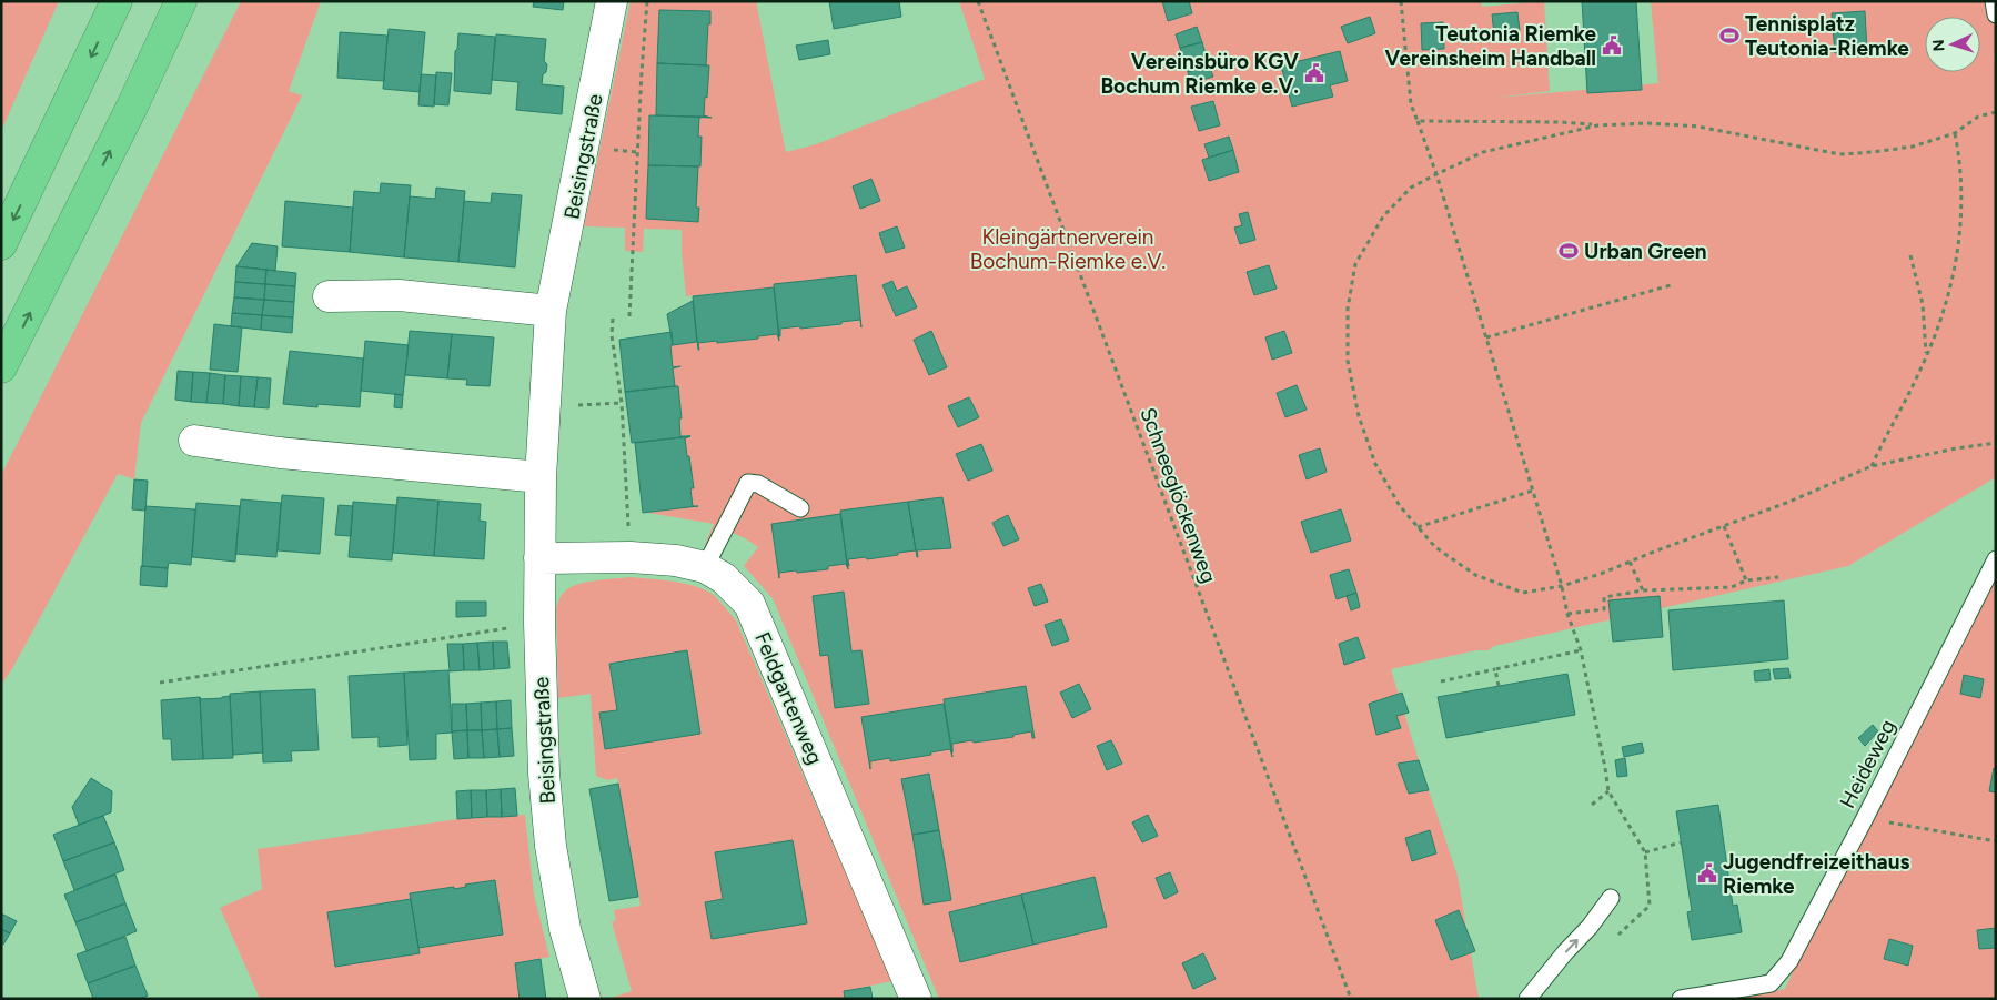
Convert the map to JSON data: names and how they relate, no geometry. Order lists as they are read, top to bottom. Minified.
{"streets":{"street":["Beisingstraße","Feldgartenweg"],"lane":["Heideweg"],"path":["Schneeglöckenweg"]},"crossings":[["Beisingstraße","Feldgartenweg"]],"parks":["Kleingärtnerverein Bochum-Riemke e.V."],"places":{"sports":["Tennisplatz Teutonia-Riemke","Urban Green"],"public building":["Teutonia Riemke Vereinsheim Handball","Vereinsbüro KGV Bochum Riemke e.V.","Jugendfreizeithaus Riemke"]},"north":"left"}
